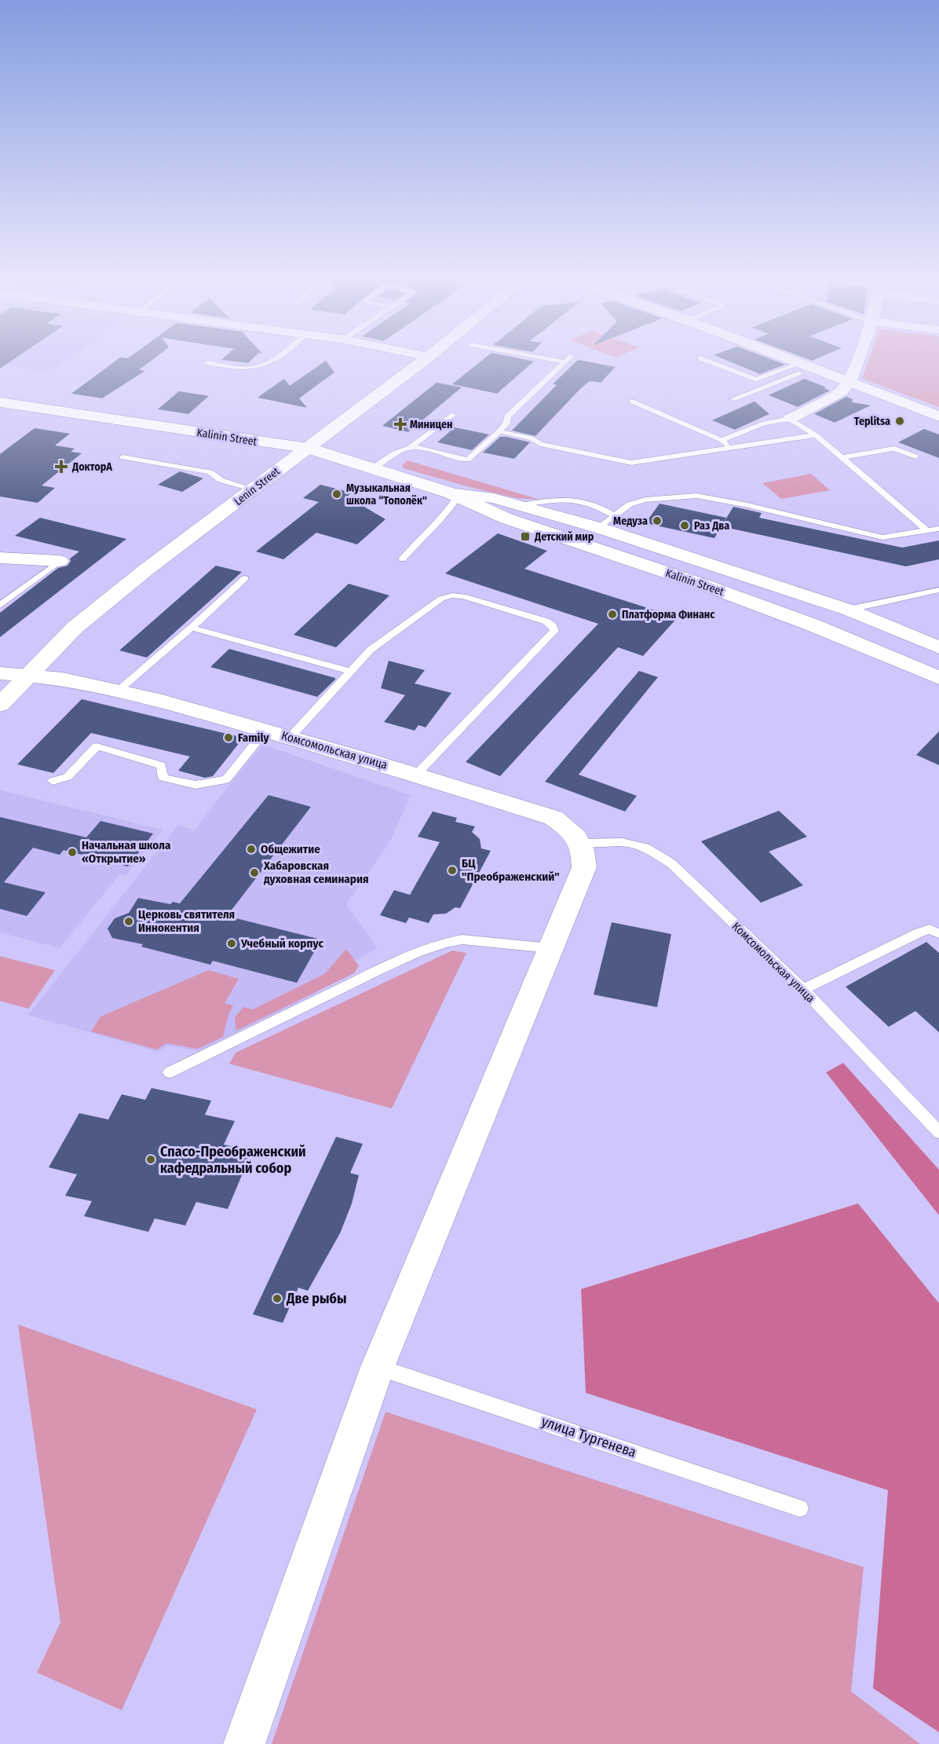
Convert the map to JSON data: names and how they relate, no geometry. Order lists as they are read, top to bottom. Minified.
{"streets":{"main road":["Kalinin Street","Lenin Street"],"street":["Комсомольская улица"],"lane":["улица Тургенева"]},"crossings":[["Kalinin Street","Lenin Street"],["Lenin Street","Комсомольская улица"]],"places":{"other":["Teplitsa","Музыкальная школа “Тополёк\"","Медуза","Раз Два","Платформа Финанс","Family","Общежитие","Начальная школа «Открытие»","БЦ \"Преображенский\"","Хабаровская духовная семинария","Церковь святителя Иннокентия","Учебный корпус","Спасо-Преображенский кафедральный собор","Две рыбы"],"health":["Миницен","ДокторА"],"transit":["Детский мир"]}}
